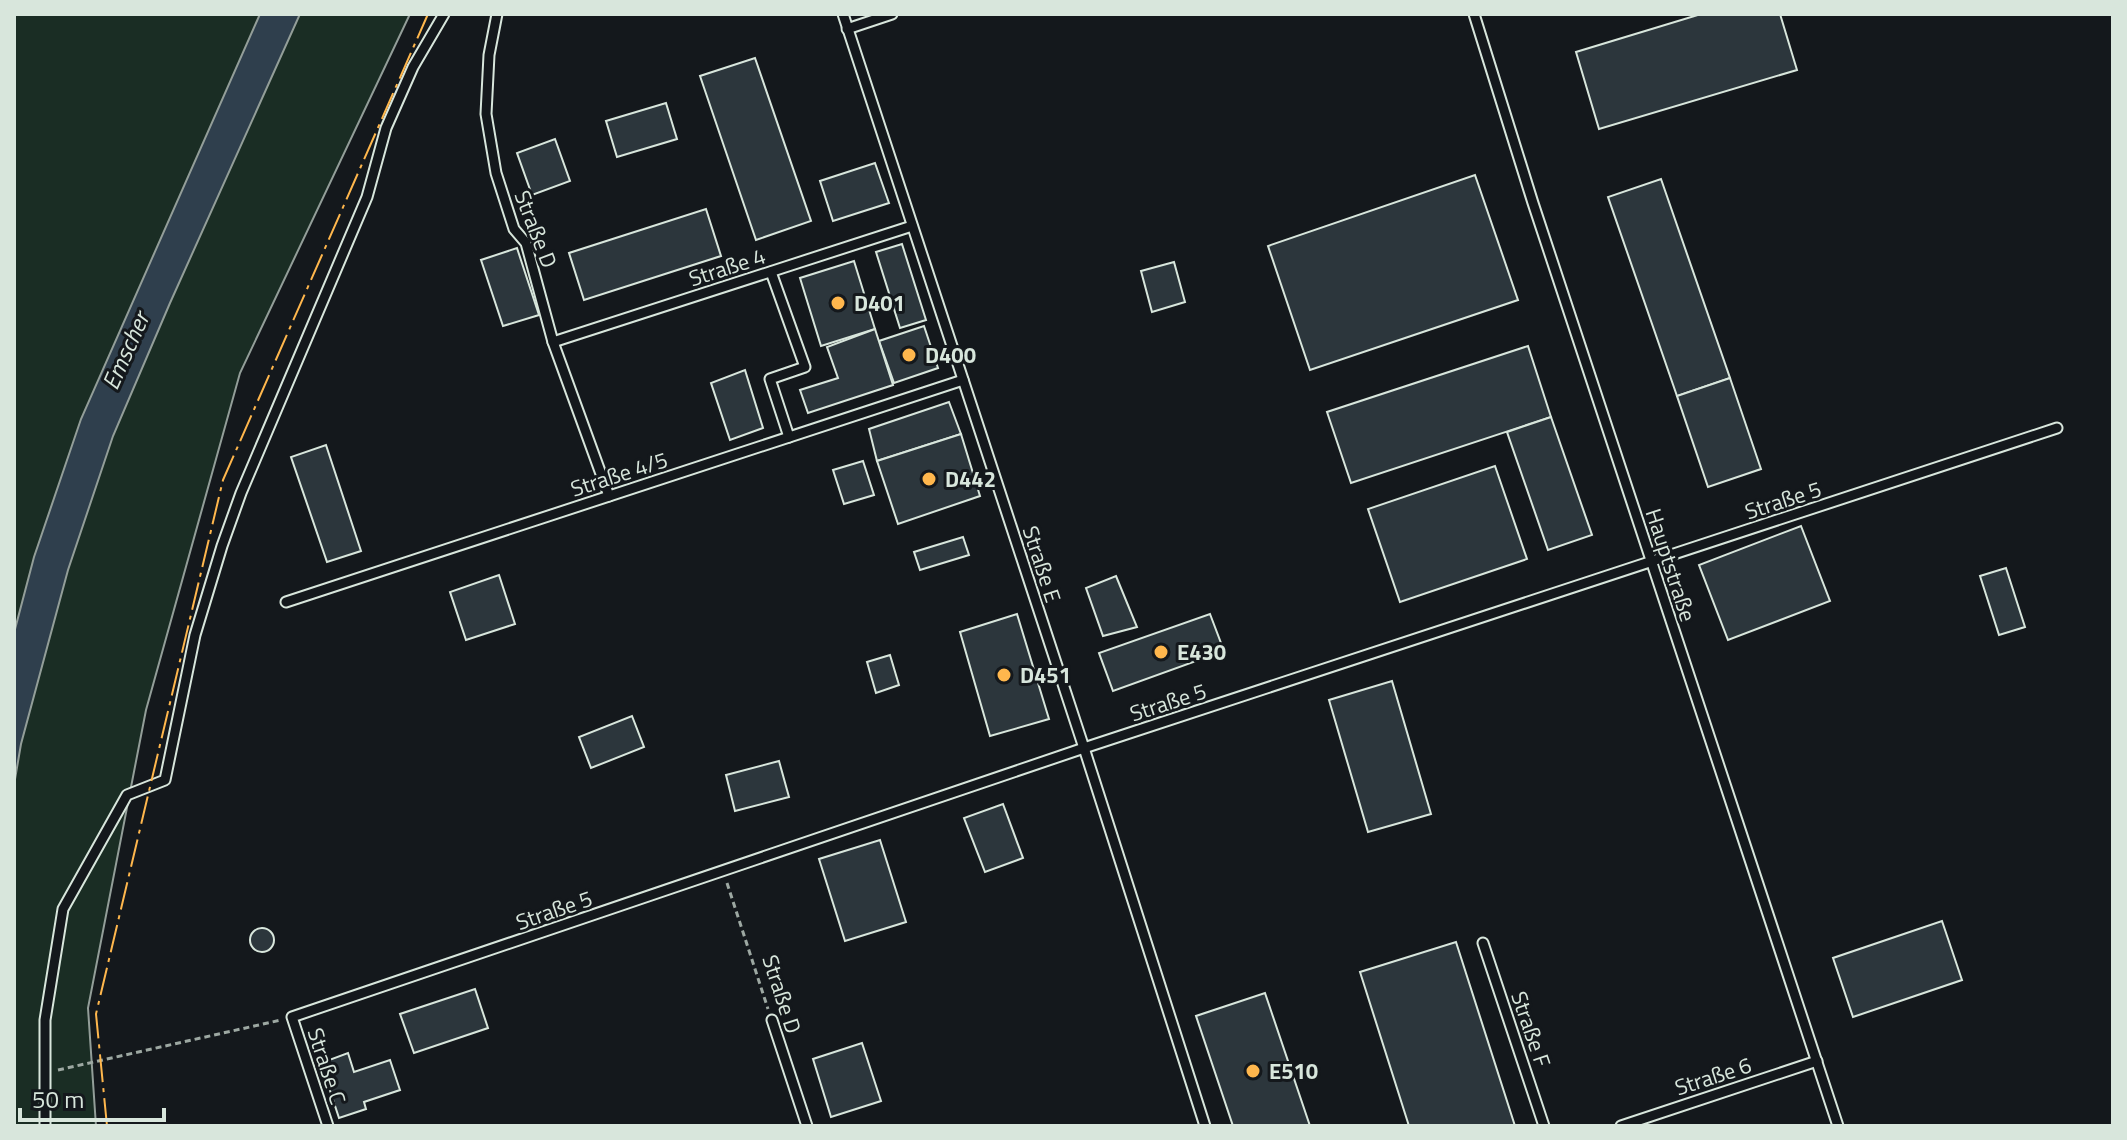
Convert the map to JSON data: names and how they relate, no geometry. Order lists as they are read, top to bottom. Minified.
{"streets":{"lane":["Straße D","Straße 4","Straße 4/5","Straße 5","Straße E","Hauptstraße","Straße F","Straße C","Straße 6"]},"crossings":[["Straße D","Straße 4"],["Straße D","Straße 4/5"],["Straße D","Straße 5"],["Straße 4","Straße E"],["Straße 4/5","Straße E"],["Straße 5","Straße E"],["Straße 5","Hauptstraße"],["Straße 5","Straße C"],["Hauptstraße","Straße 6"]],"water":["Emscher"],"places":["D401","D400","D442","E430","D451","E510"],"scale_bar":"50 m"}
